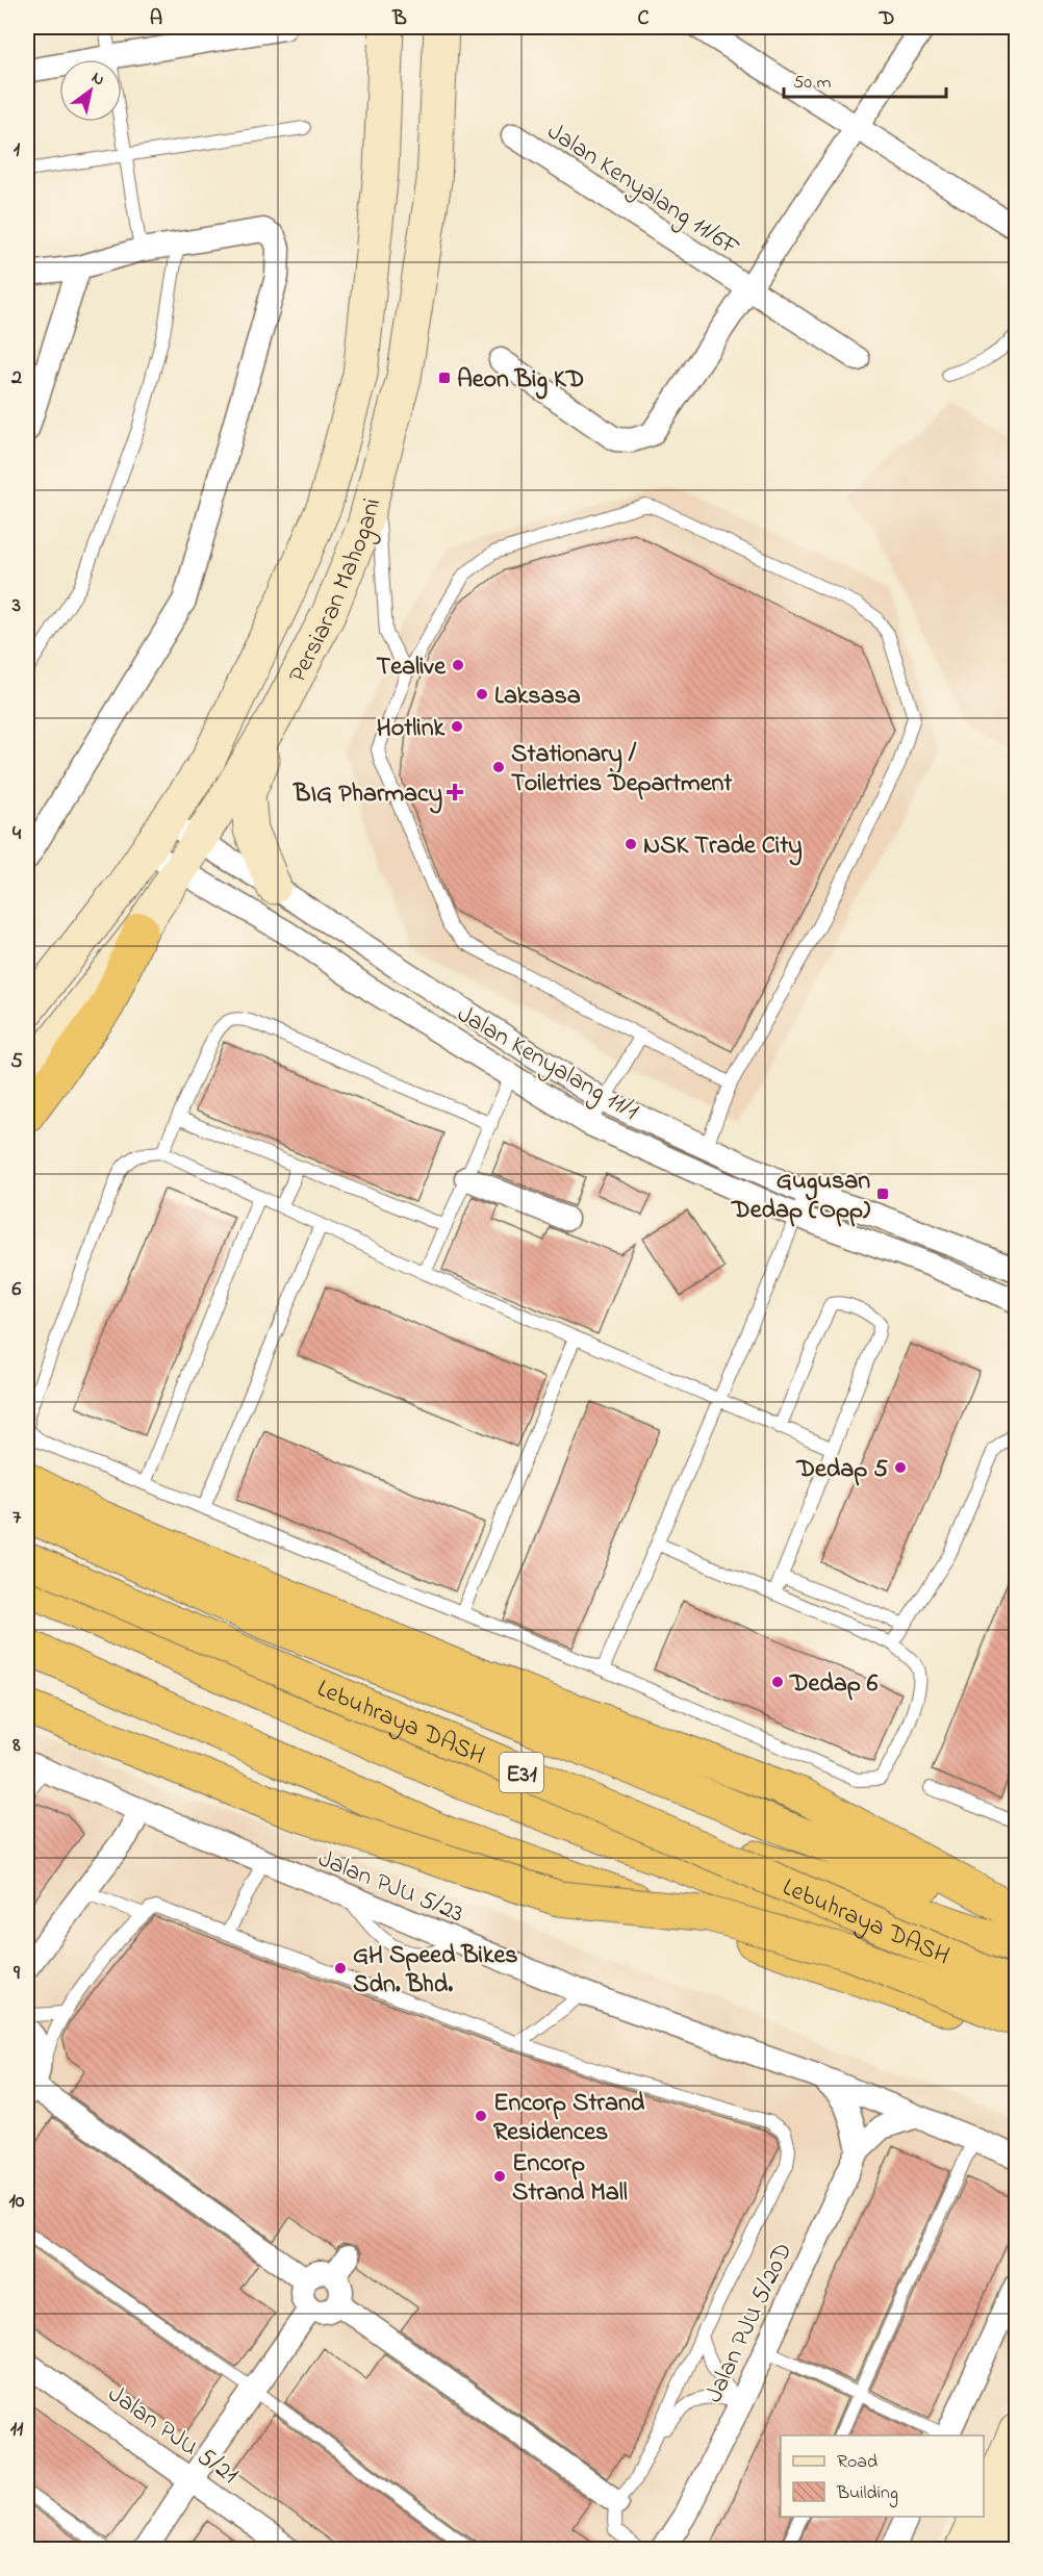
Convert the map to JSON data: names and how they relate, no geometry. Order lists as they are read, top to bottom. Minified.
{"streets":{"highway":["Lebuhraya DASH","E31"],"main road":["Persiaran Mahogani"],"street":["Jalan Kenyalang 11/6F","Jalan Kenyalang 11/1","Jalan PJU 5/23","Jalan PJU 5/20D","Jalan PJU 5/21"]},"crossings":[["Persiaran Mahogani","Jalan Kenyalang 11/1"],["Jalan PJU 5/23","Jalan PJU 5/20D"]],"places":{"transit":["Aeon Big KD","Gugusan Dedap (Opp)"],"other":["Tealive","Laksasa","Hotlink","Stationary / Toiletries Department","NSK Trade City","Dedap 5","Dedap 6","GH Speed Bikes Sdn. Bhd.","Encorp Strand Residences","Encorp Strand Mall"],"health":["BIG Pharmacy"]},"legend":["Road","Building"],"scale_bar":"50 m","north":"top right","grid":{"columns":["A","B","C","D"],"rows":["1","2","3","4","5","6","7","8","9","10","11"]}}
